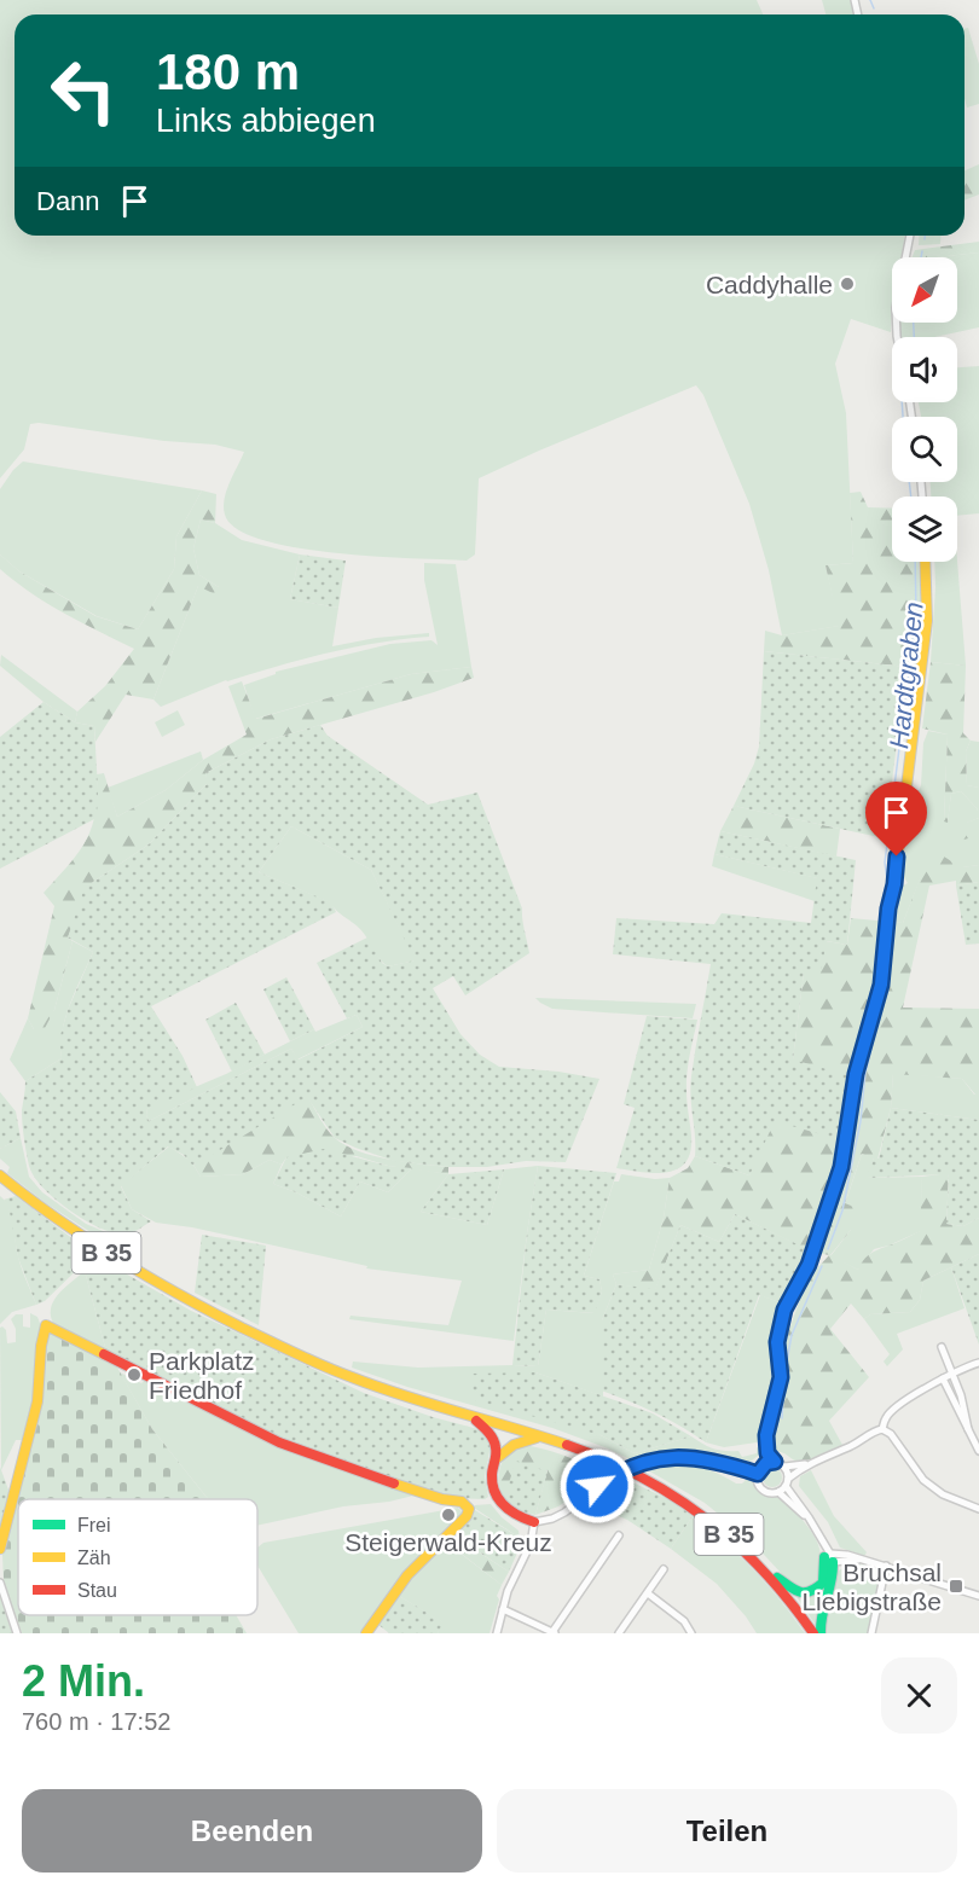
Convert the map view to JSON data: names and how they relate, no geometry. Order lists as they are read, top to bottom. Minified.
{"streets":{"street":["B 35"]},"water":["Hardtgraben"],"places":{"other":["Caddyhalle","Parkplatz Friedhof","Steigerwald-Kreuz"],"transit":["Bruchsal Liebigstraße"]},"legend":["Frei","Zäh","Stau"],"north":"bottom left","page":{"turn":["180 m","Links abbiegen"],"then":"Dann","heading":["2 Min.","760 m · 17:52"],"buttons":["Beenden","Teilen"]}}
